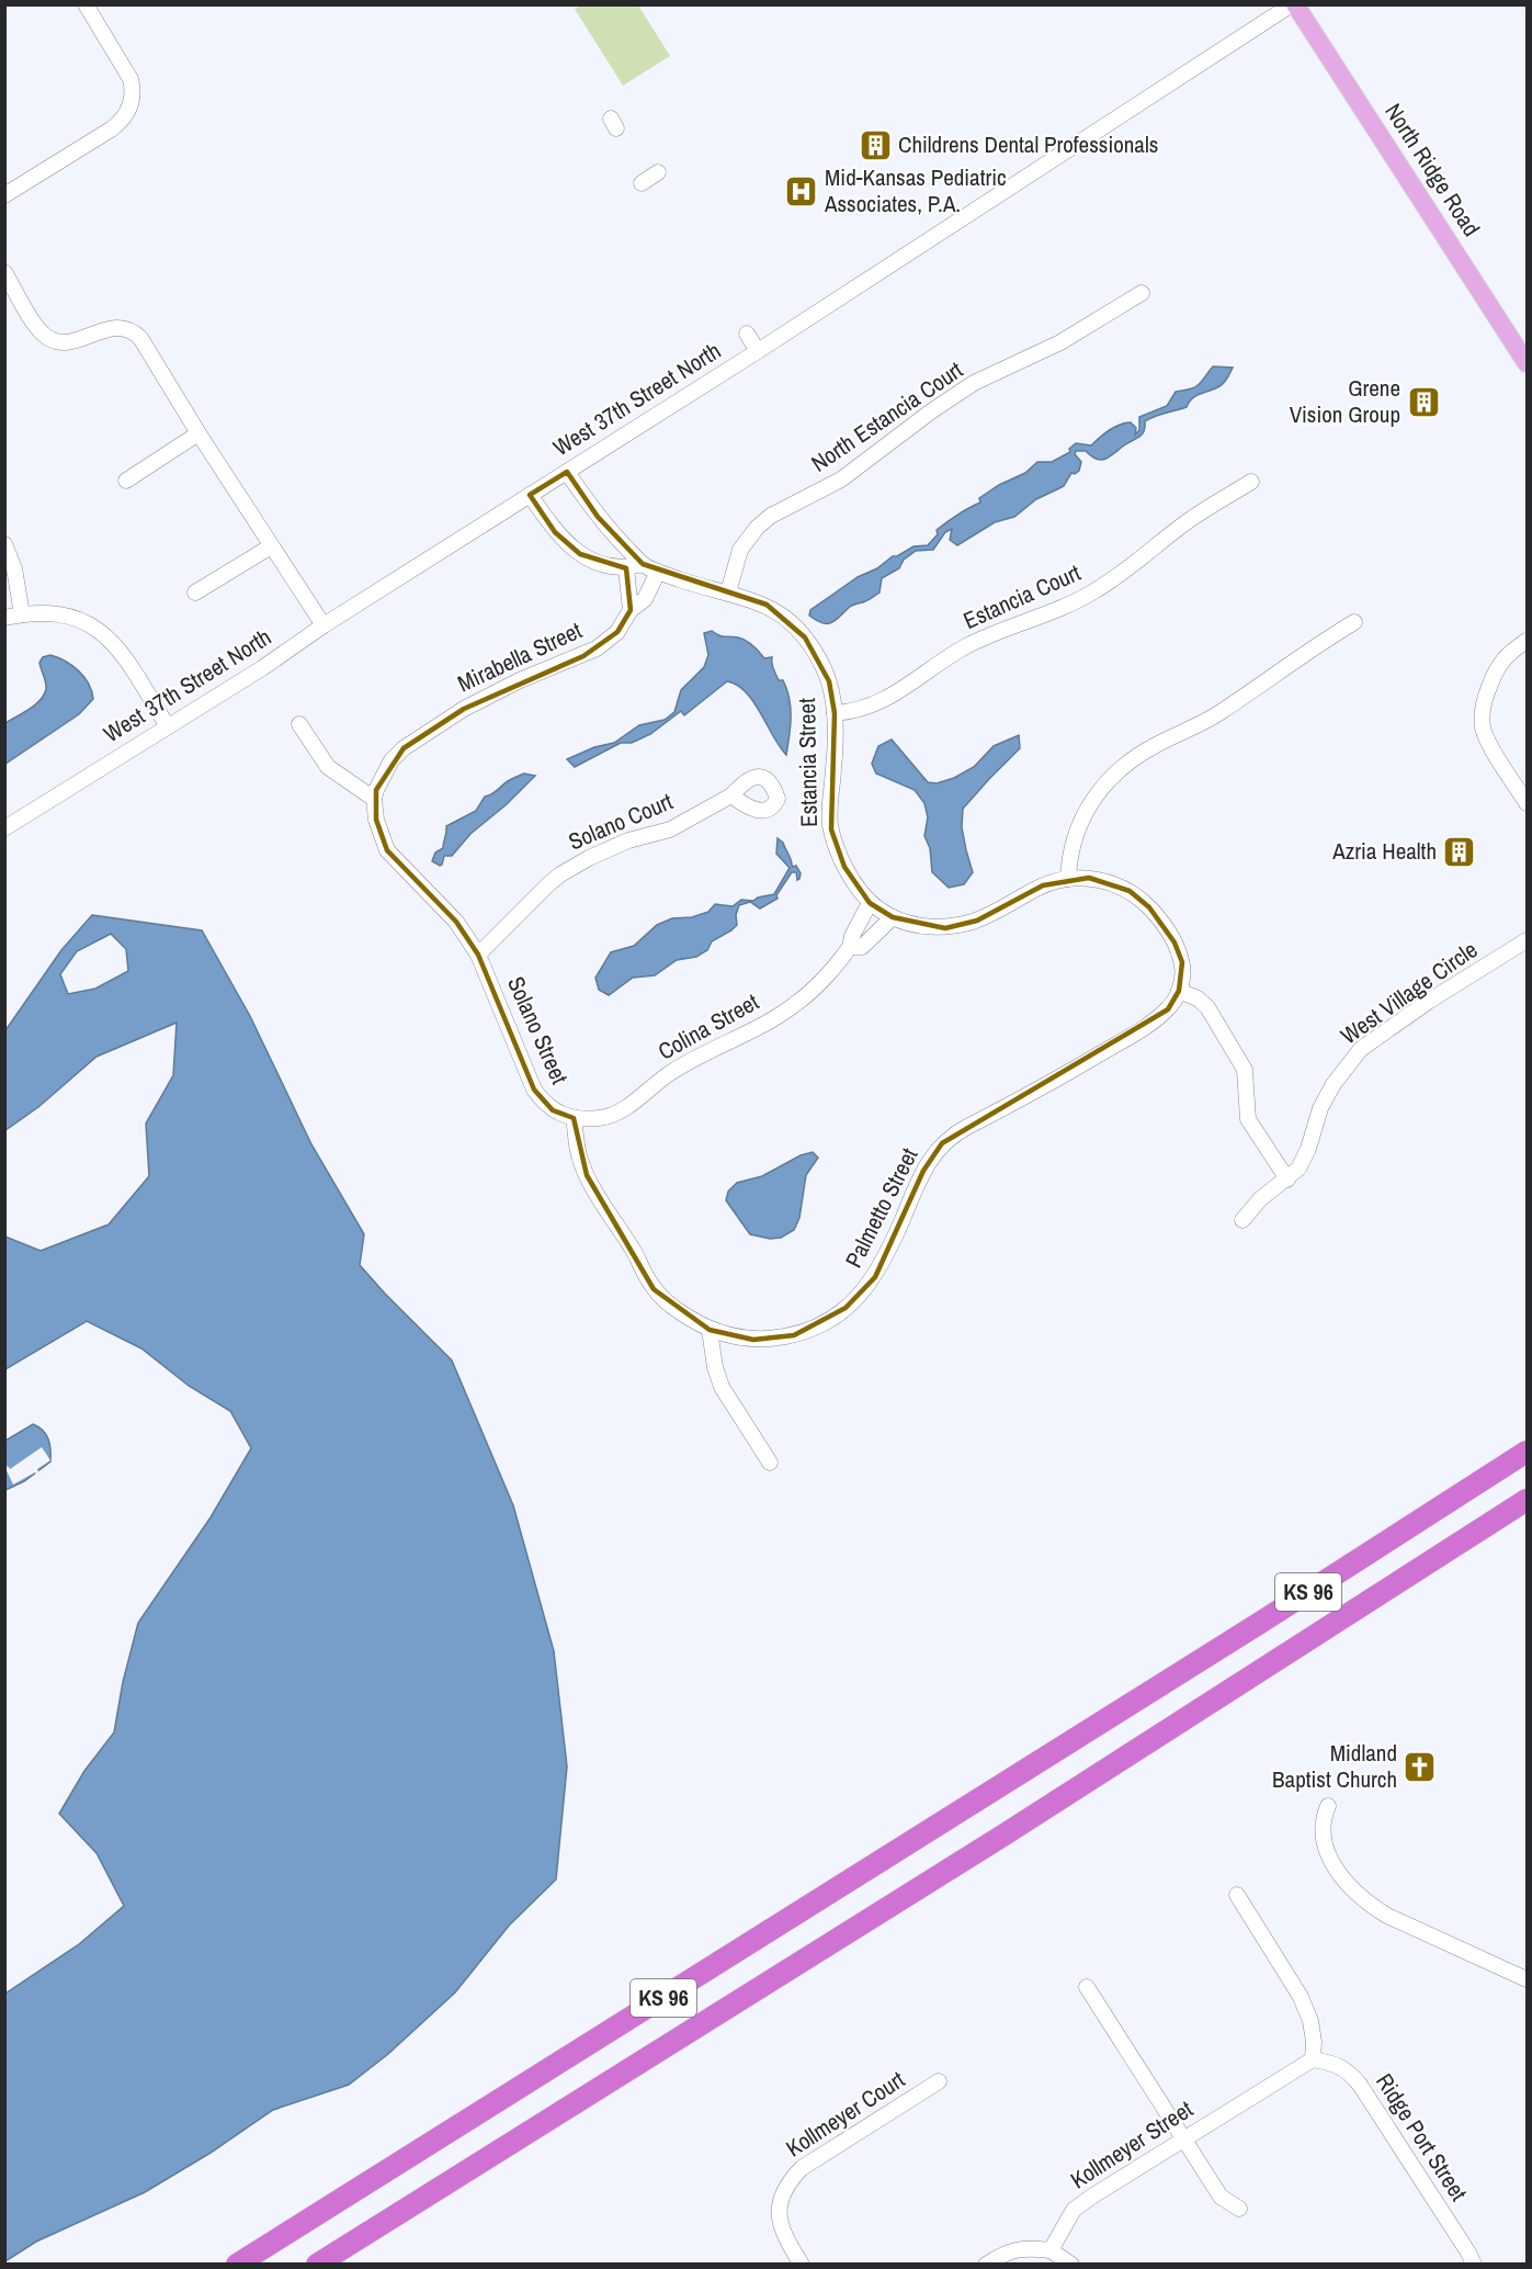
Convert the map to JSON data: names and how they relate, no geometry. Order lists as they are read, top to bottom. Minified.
{"streets":{"highway":["KS 96"],"main road":["North Ridge Road"],"street":["West 37th Street North","North Estancia Court","Estancia Court","Mirabella Street","Estancia Street","Solano Court","West Village Circle","Colina Street","Solano Street","Palmetto Street","Kollmeyer Court","Ridge Port Street","Kollmeyer Street"]},"crossings":[["North Ridge Road","West 37th Street North"],["West 37th Street North","Estancia Street"],["North Estancia Court","Estancia Street"],["Estancia Court","Estancia Street"],["Mirabella Street","Estancia Street"],["Mirabella Street","Solano Street"],["Estancia Street","Colina Street"],["Estancia Street","Palmetto Street"],["Solano Court","Solano Street"],["Colina Street","Solano Street"],["Ridge Port Street","Kollmeyer Street"]],"places":{"building":["Childrens Dental Professionals","Grene Vision Group","Azria Health"],"hospital":["Mid-Kansas Pediatric Associates, P.A."],"church":["Midland Baptist Church"]}}
